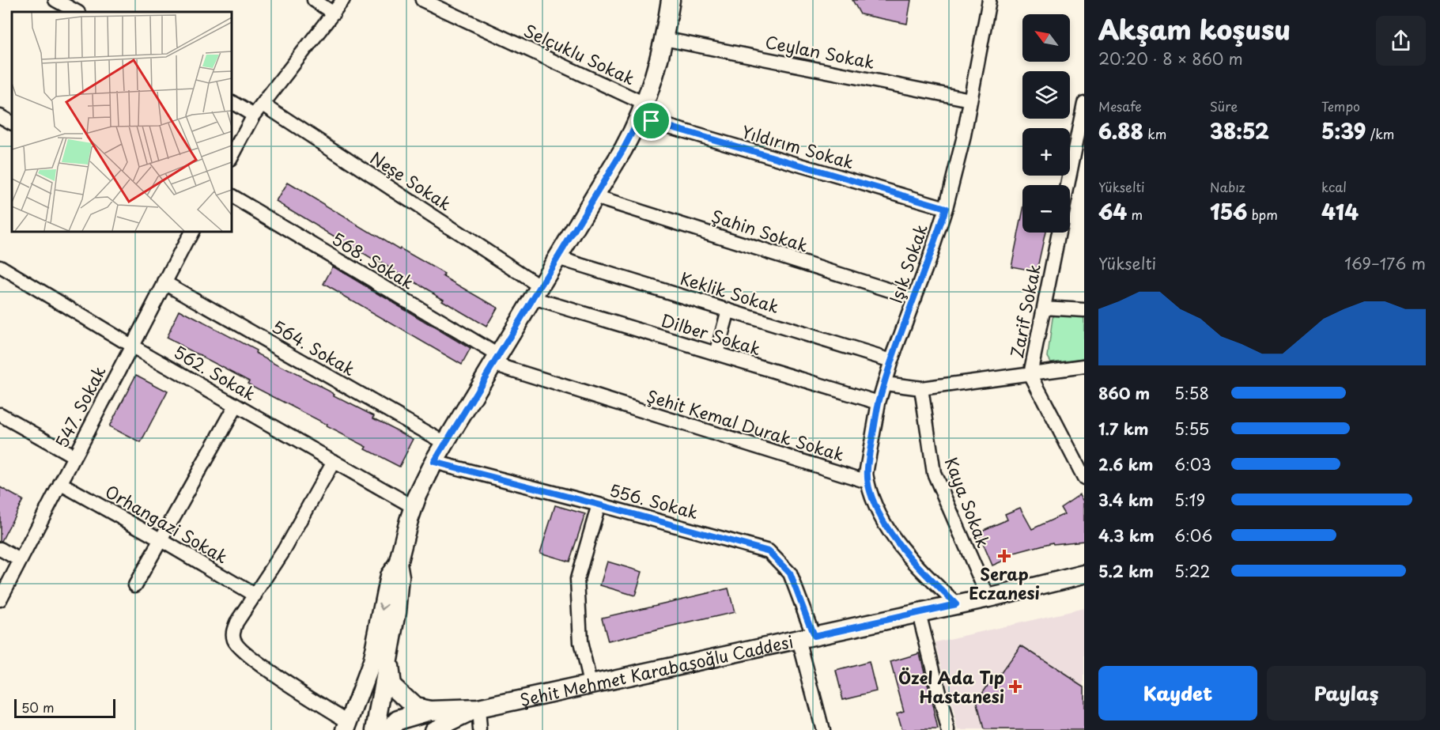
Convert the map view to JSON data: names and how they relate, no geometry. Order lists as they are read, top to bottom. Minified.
{"streets":{"street":["Ceylan Sokak","Selçuklu Sokak","Yıldırım Sokak","Neşe Sokak","Şahin Sokak","568. Sokak","Işık Sokak","Keklik Sokak","Zarif Sokak","Dilber Sokak","564. Sokak","562. Sokak","547. Sokak","Şehit Kemal Durak Sokak","556. Sokak","Kaya Sokak","Orhangazi Sokak","Şehit Mehmet Karabaşoğlu Caddesi"]},"crossings":[["Ceylan Sokak","Işık Sokak"],["Selçuklu Sokak","Yıldırım Sokak"],["Yıldırım Sokak","Işık Sokak"],["Neşe Sokak","Dilber Sokak"],["Şahin Sokak","Işık Sokak"],["568. Sokak","Şehit Kemal Durak Sokak"],["Işık Sokak","Keklik Sokak"],["Işık Sokak","Dilber Sokak"],["Işık Sokak","Şehit Kemal Durak Sokak"],["564. Sokak","547. Sokak"],["562. Sokak","547. Sokak"],["547. Sokak","Orhangazi Sokak"],["556. Sokak","Şehit Mehmet Karabaşoğlu Caddesi"],["Kaya Sokak","Şehit Mehmet Karabaşoğlu Caddesi"]],"places":{"health":["Serap Eczanesi","Özel Ada Tıp Hastanesi"]},"scale_bar":"50 m","north":"top left","page":{"heading":["Akşam koşusu","20:20 · 8 × 860 m"],"map_buttons":["+","−"],"stats":[["Mesafe","6.88 km"],["Süre","38:52"],["Tempo","5:39 /km"],["Yükselti","64 m"],["Nabız","156 bpm"],["kcal","414"]],"chart":["Yükselti","169–176 m"],"list":[{"name":"860 m","note":"5:58"},{"name":"1.7 km","note":"5:55"},{"name":"2.6 km","note":"6:03"},{"name":"3.4 km","note":"5:19"},{"name":"4.3 km","note":"6:06"},{"name":"5.2 km","note":"5:22"}],"buttons":["Kaydet","Paylaş"],"scale":"50 m"}}
